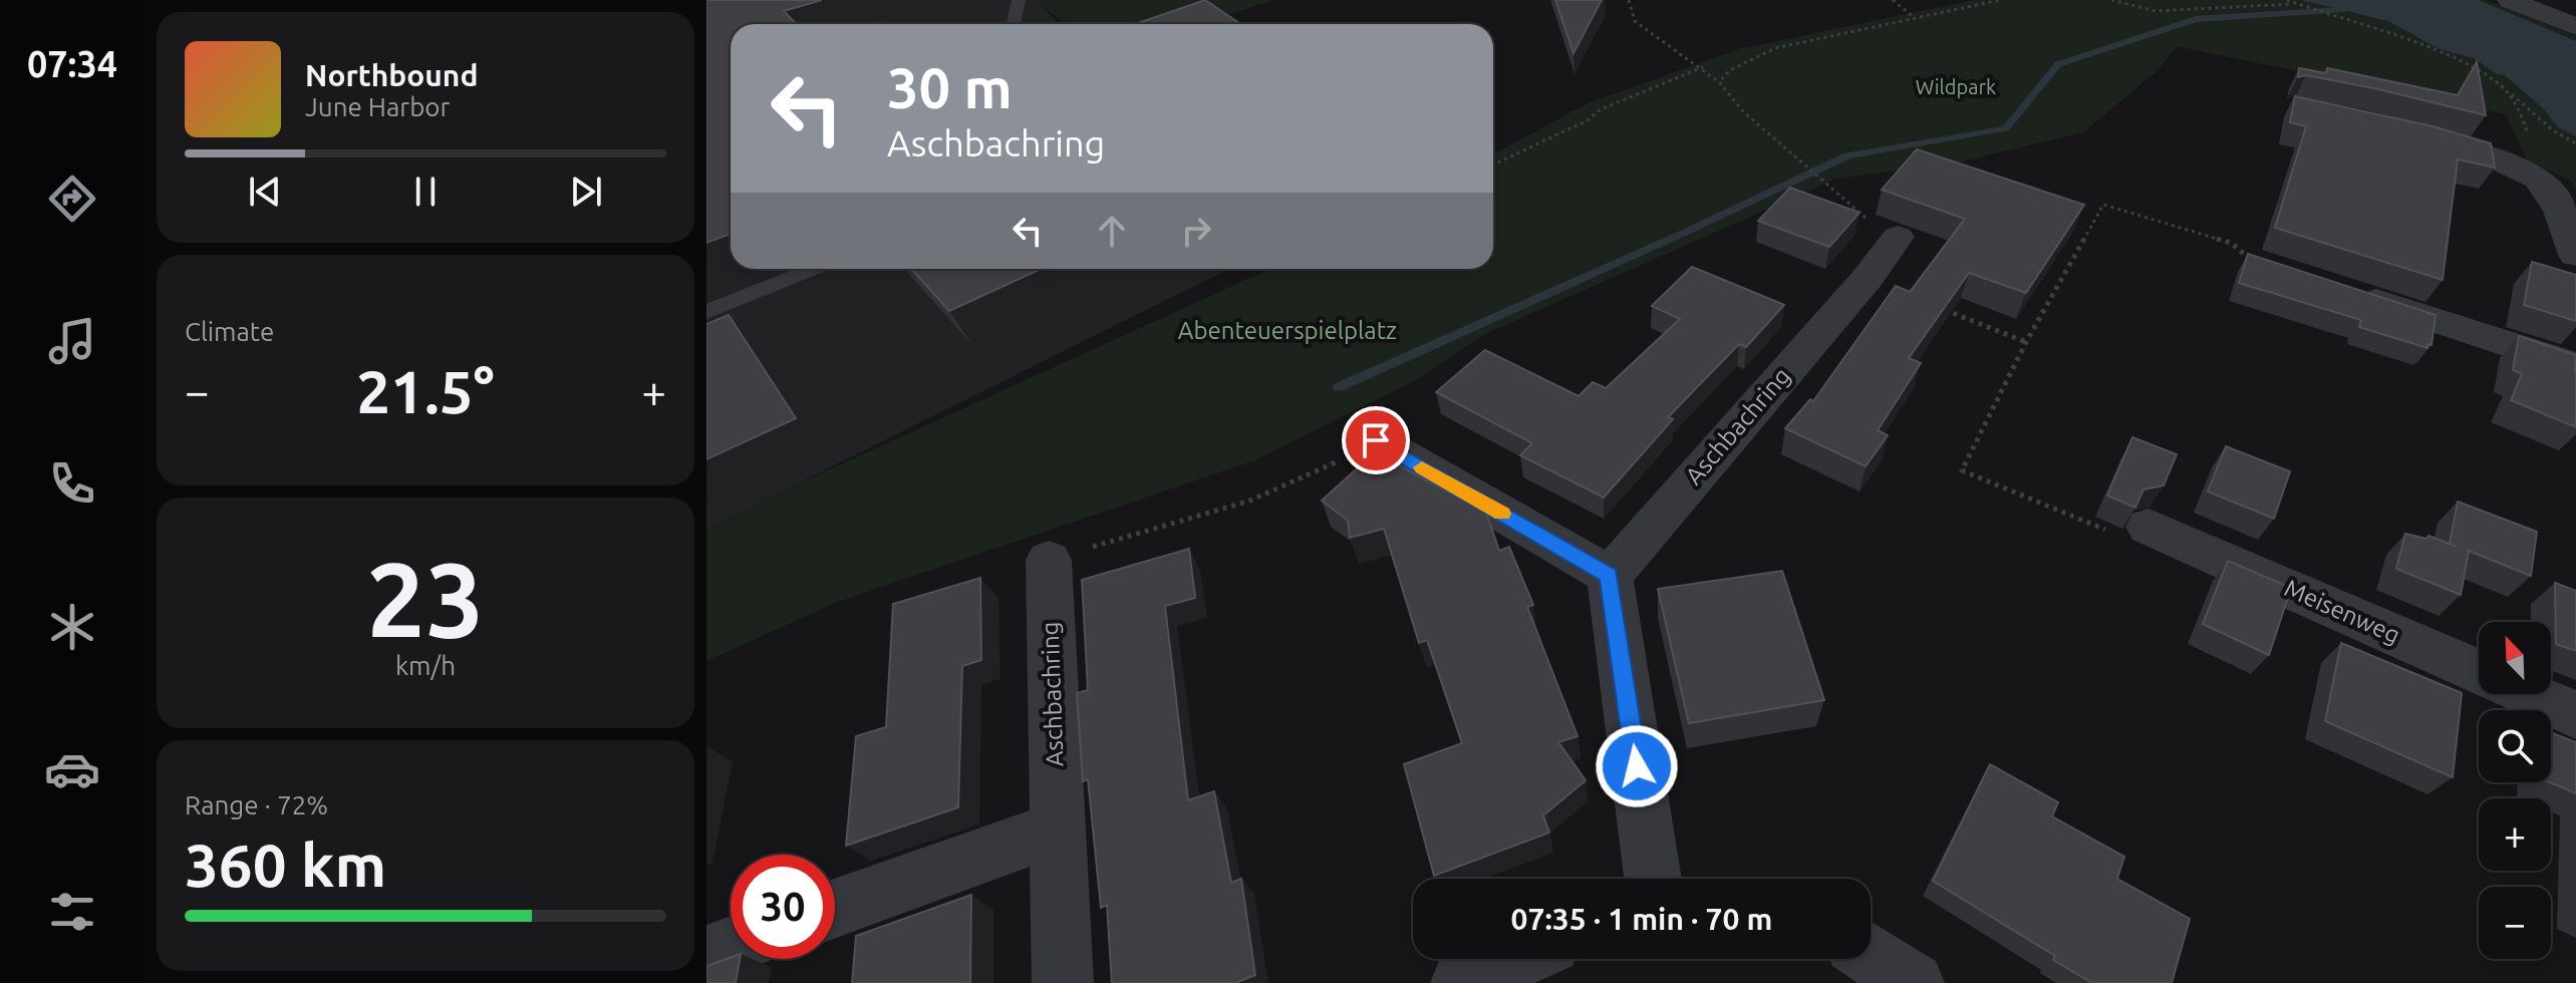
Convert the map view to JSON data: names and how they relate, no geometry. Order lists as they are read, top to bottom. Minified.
{"streets":{"street":["Aschbachring","Meisenweg"]},"parks":["Wildpark","Abenteuerspielplatz"],"north":"top left","page":{"tabs":"07:34","turn":["30 m","Aschbachring"],"song":["Northbound","June Harbor"],"tile":["Climate",["23","km/h"],["Range · 72%","360 km"]],"heat":["−","21.5°","+"],"map_buttons":["+","−"],"limit":"30","trip":"07:35 · 1 min · 70 m"}}
